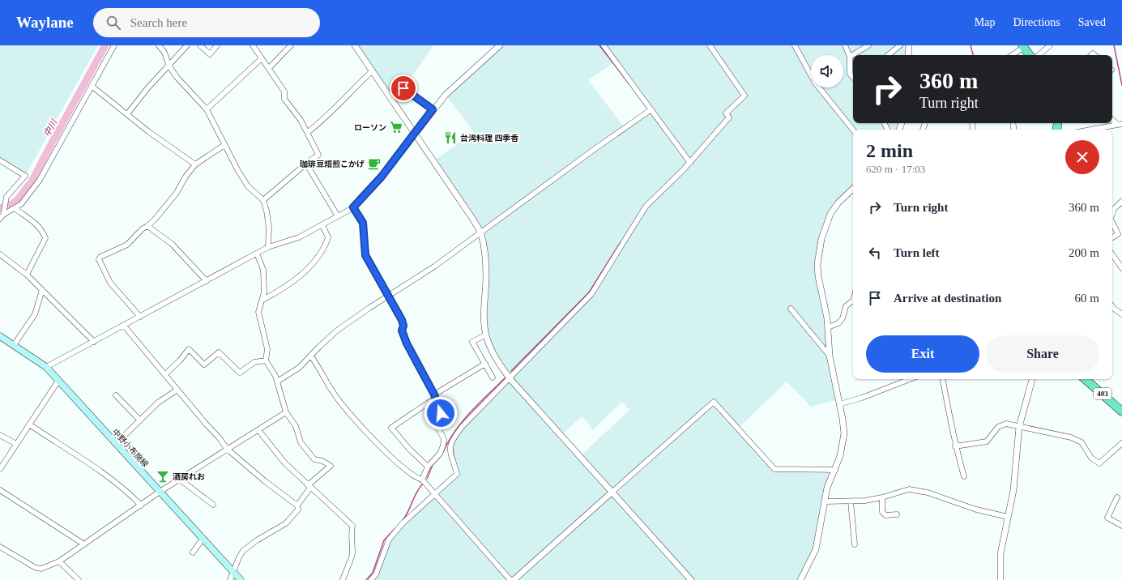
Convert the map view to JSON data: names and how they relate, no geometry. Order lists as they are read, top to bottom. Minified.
{"streets":{"highway":["403"],"main road":["中野小布施線"]},"water":["中川"],"places":{"supermarket":["ローソン"],"restaurant":["台湾料理 四季香"],"cafe":["珈琲豆焙煎こかげ"],"bar":["酒房れお"]},"page":{"header":"Waylane","search":"Search here","nav":["Map","Directions","Saved"],"turn":["360 m","Turn right"],"heading":["2 min","620 m · 17:03"],"list":[{"name":"Turn right","value":"360 m"},{"name":"Turn left","value":"200 m"},{"name":"Arrive at destination","value":"60 m"}],"buttons":["Exit","Share"]}}
